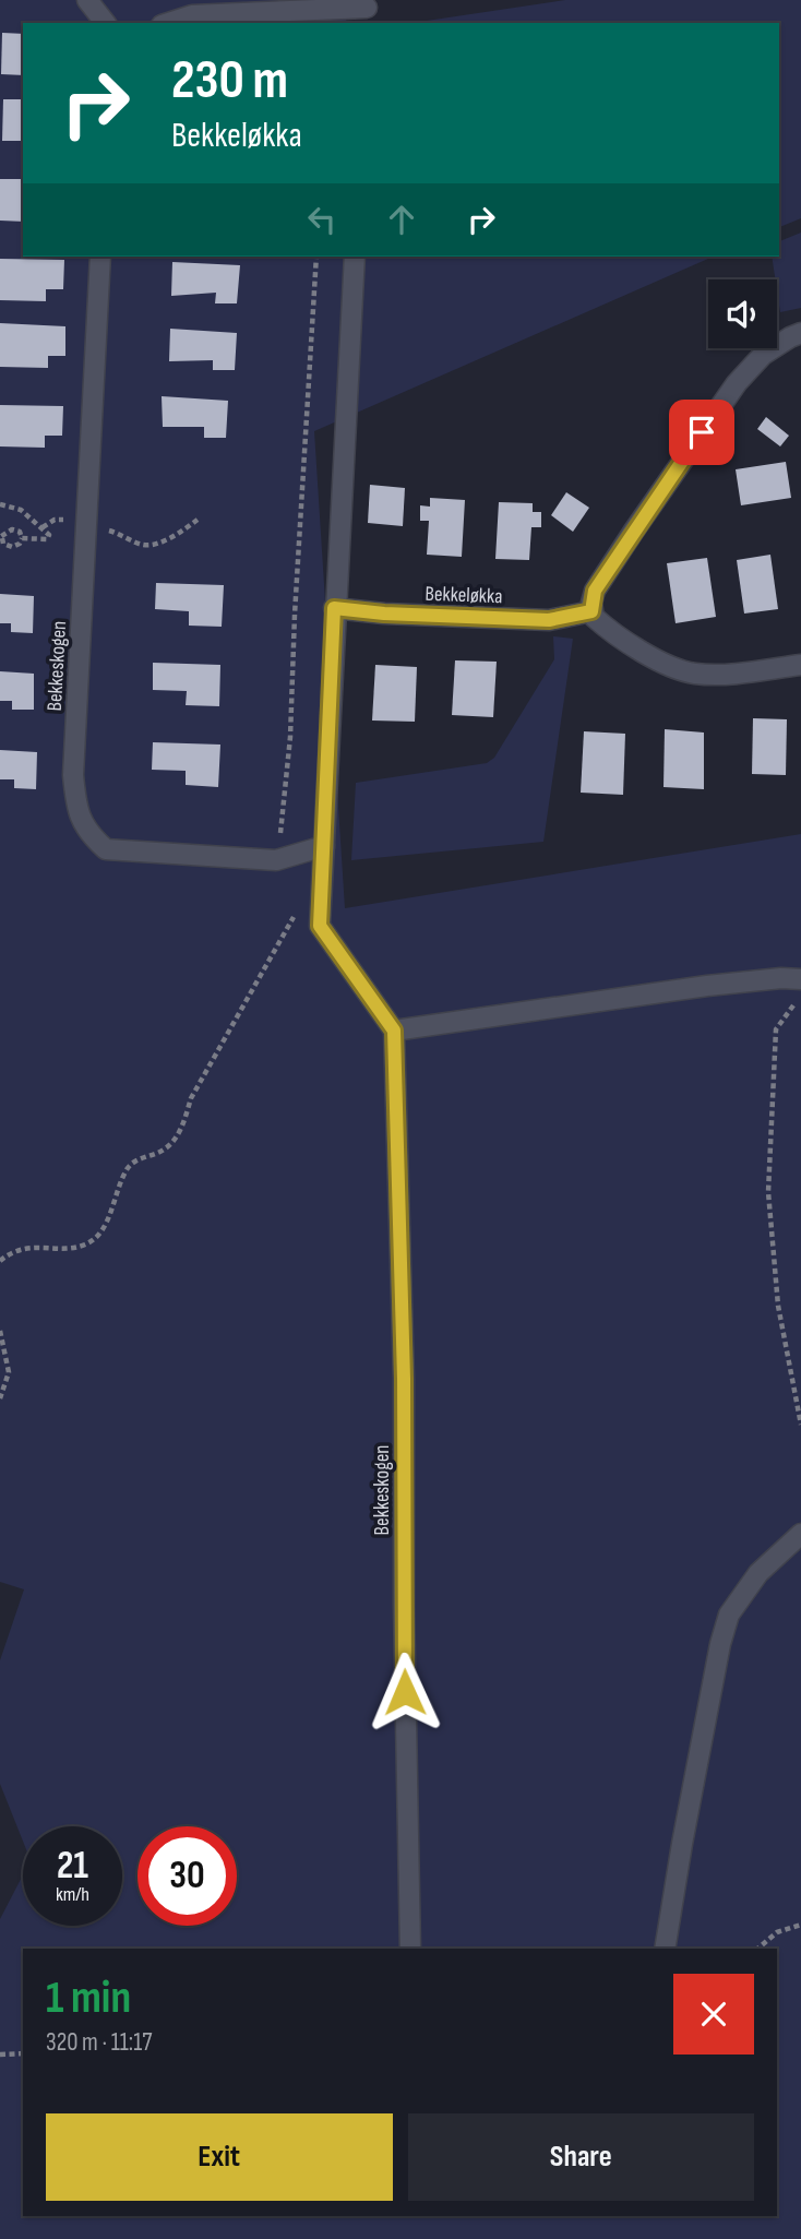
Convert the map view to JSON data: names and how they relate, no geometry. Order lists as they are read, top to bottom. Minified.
{"streets":{"street":["Bekkeløkka","Bekkeskogen"]},"page":{"turn":["230 m","Bekkeløkka"],"speed":"21 km/h","limit":"30","heading":["1 min","320 m · 11:17"],"buttons":["Exit","Share"]}}
